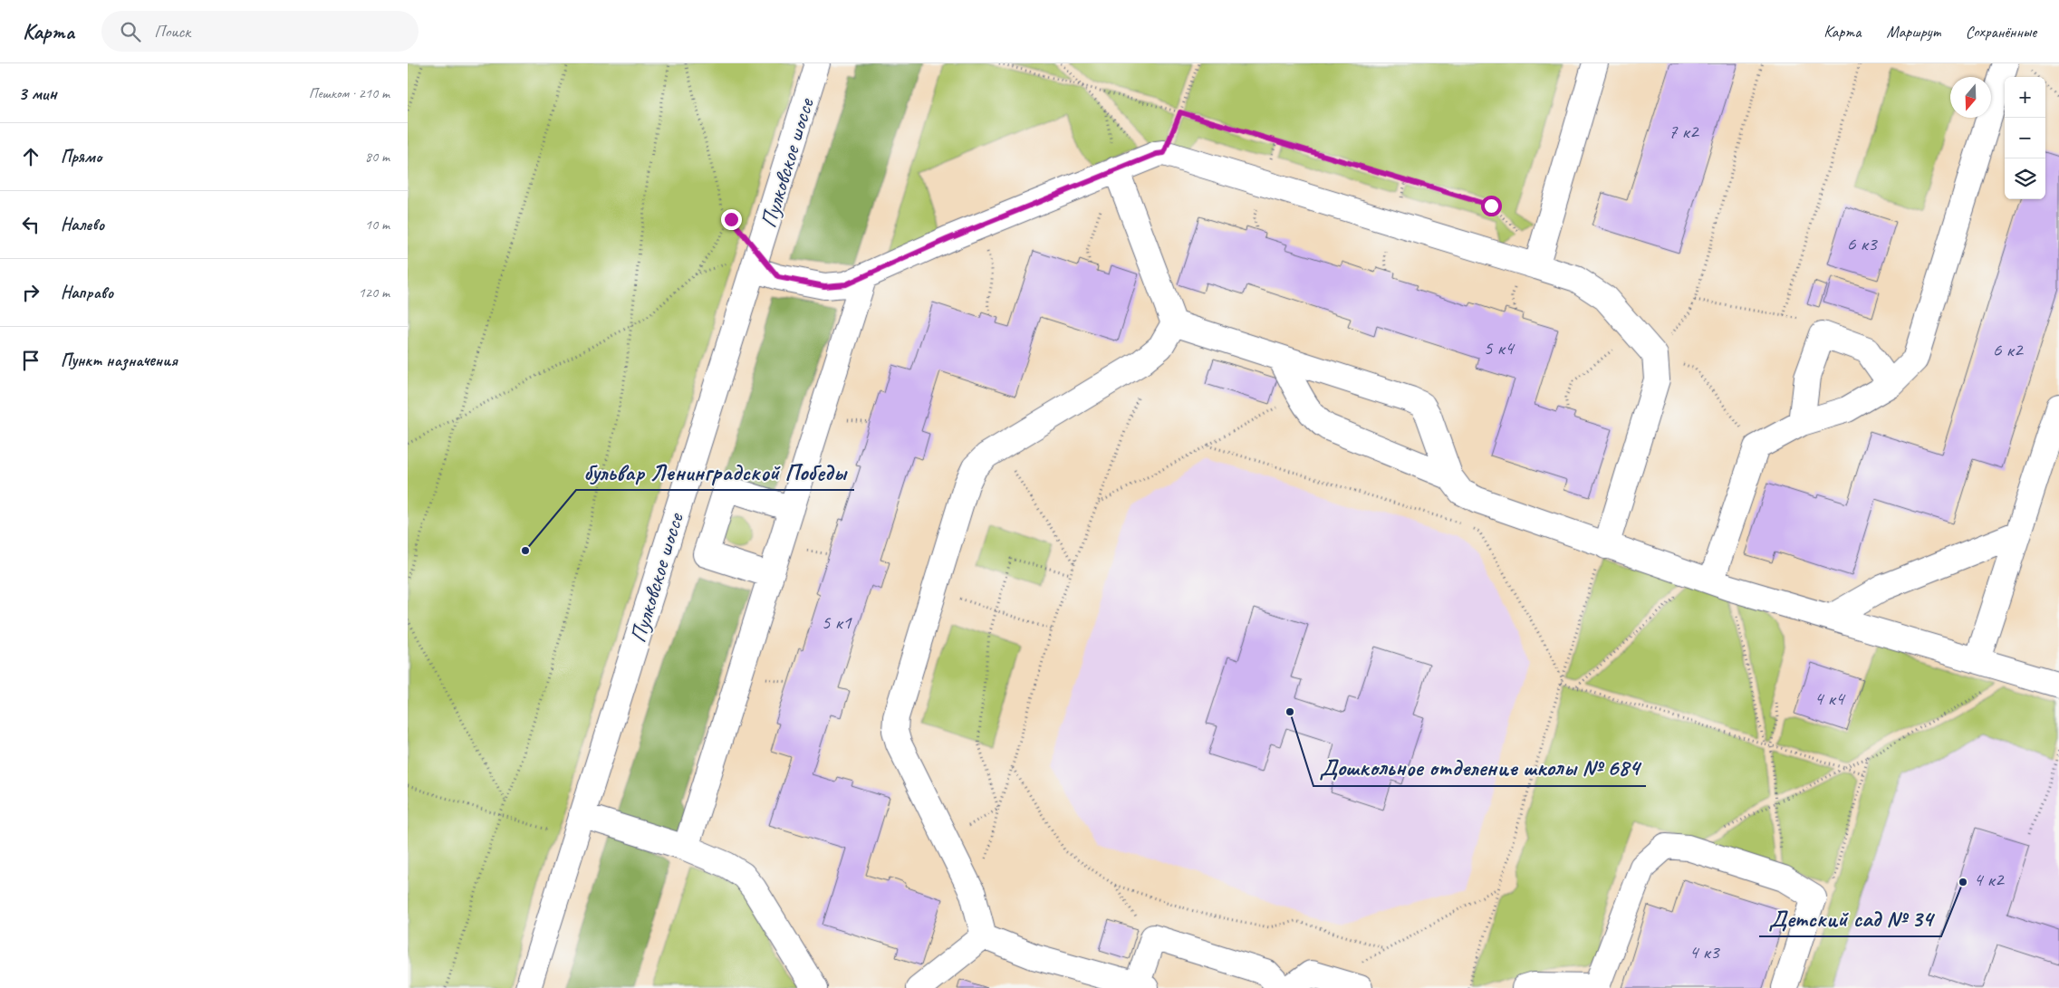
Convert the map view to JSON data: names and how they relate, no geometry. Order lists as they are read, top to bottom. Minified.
{"streets":{"street":["Пулковское шоссе"]},"places":["бульвар Ленинградской Победы","Дошкольное отделение школы № 684","Детский сад № 34"],"house_numbers":["7 к2","6 к3","5 к4","6 к2","5 к1","4 к4","4 к2","4 к3"],"north":"bottom","page":{"header":"Карта","search":"Поиск","nav":["Карта","Маршрут","Сохранённые"],"heading":["3 мин","Пешком · 210 m"],"map_buttons":["+","−"],"list":[["Прямо","80 m"],["Налево","10 m"],["Направо","120 m"],"Пункт назначения"]}}
